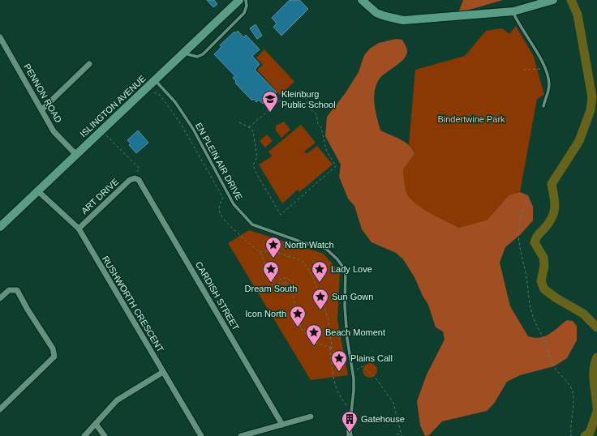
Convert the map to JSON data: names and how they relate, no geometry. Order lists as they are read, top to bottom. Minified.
{"streets":{"street":["PENNON ROAD","ISLINGTON AVENUE","ART DRIVE","CARDISH STREET","RUSHWORTH CRESCENT"],"lane":["EN PLEIN AIR DRIVE"]},"crossings":[["PENNON ROAD","ISLINGTON AVENUE"],["ISLINGTON AVENUE","EN PLEIN AIR DRIVE"],["ISLINGTON AVENUE","RUSHWORTH CRESCENT"],["ART DRIVE","CARDISH STREET"],["ART DRIVE","RUSHWORTH CRESCENT"]],"parks":["Bindertwine Park"],"places":{"school or university":["Kleinburg Public School"],"place":["North Watch","Dream South","Lady Love","Sun Gown","Icon North","Beach Moment","Plains Call"],"building":["Gatehouse"]}}
